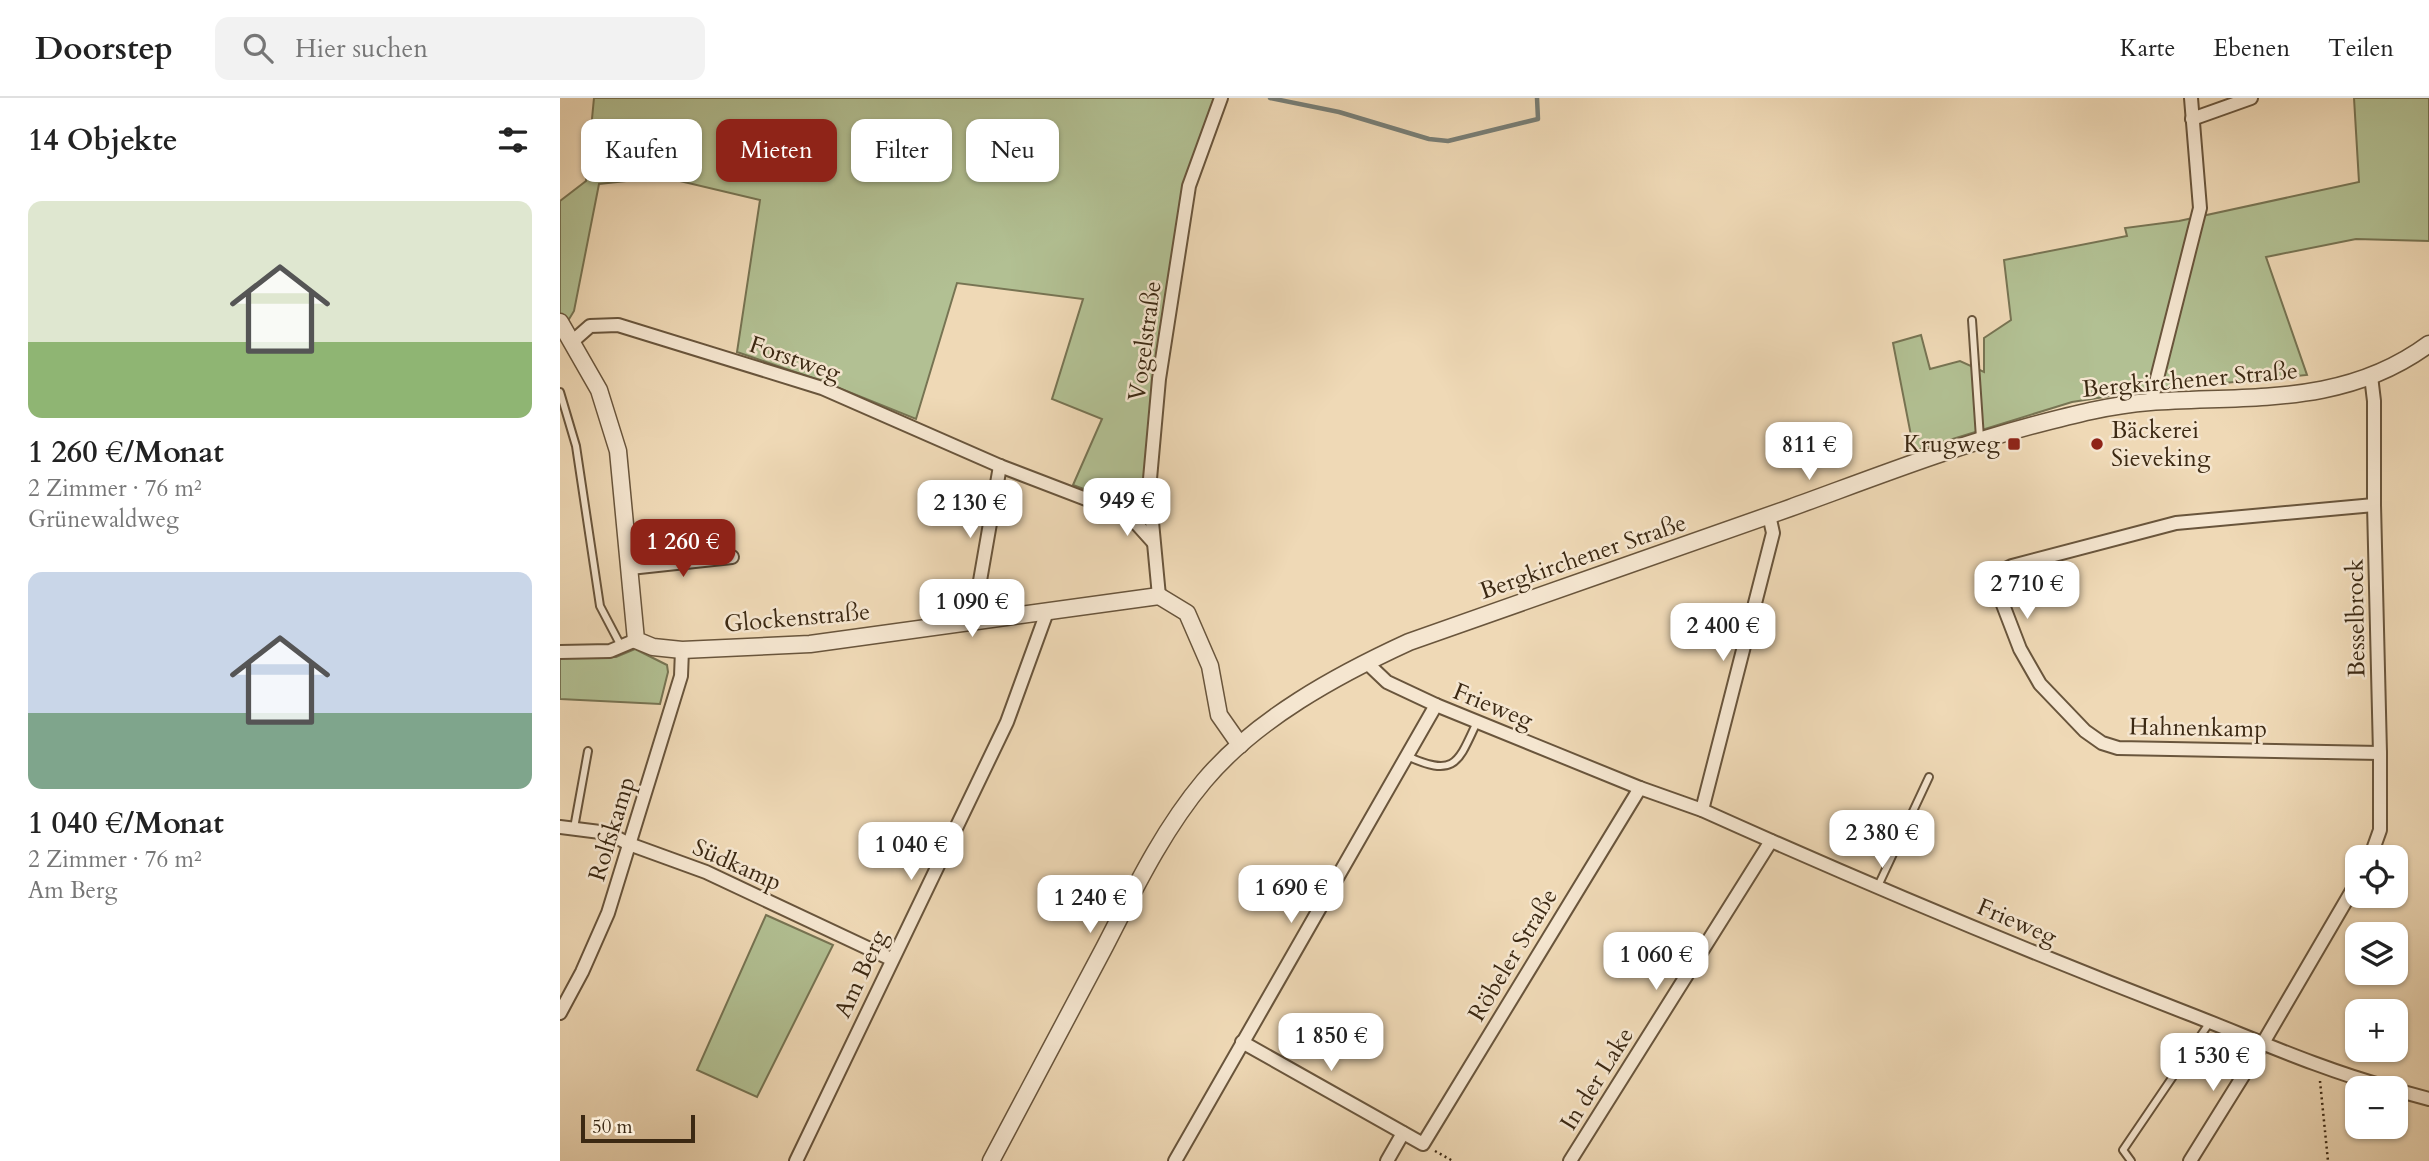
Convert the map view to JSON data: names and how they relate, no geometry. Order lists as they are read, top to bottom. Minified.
{"streets":{"street":["Vogelstraße","Forstweg","Bergkirchener Straße","Glockenstraße","Besselbrock","Frieweg","Hahnenkamp","Rolfskamp","Südkamp","Röbeler Straße","Am Berg","In der Lake"]},"crossings":[["Vogelstraße","Forstweg"],["Vogelstraße","Glockenstraße"],["Bergkirchener Straße","Besselbrock"],["Bergkirchener Straße","Frieweg"],["Glockenstraße","Rolfskamp"],["Glockenstraße","Am Berg"],["Besselbrock","Hahnenkamp"],["Frieweg","Röbeler Straße"],["Frieweg","In der Lake"],["Rolfskamp","Südkamp"],["Südkamp","Am Berg"]],"places":{"transit":["Krugweg"],"other":["Bäckerei Sieveking"]},"scale_bar":"50 m","page":{"header":"Doorstep","search":"Hier suchen","nav":["Karte","Ebenen","Teilen"],"heading":"14 Objekte","chip":["Kaufen","Mieten","Filter","Neu"],"list":[{"name":"1 260 €/Monat","note":"2 Zimmer · 76 m² · Grünewaldweg"},{"name":"1 040 €/Monat","note":"2 Zimmer · 76 m² · Am Berg"}],"price":["811 €","949 €","2 130 €","1 260 €","2 710 €","1 090 €","2 400 €","2 380 €","1 040 €","1 690 €","1 240 €","1 060 €","1 850 €","1 530 €"],"map_buttons":["+","−"],"scale":"50 m"}}
